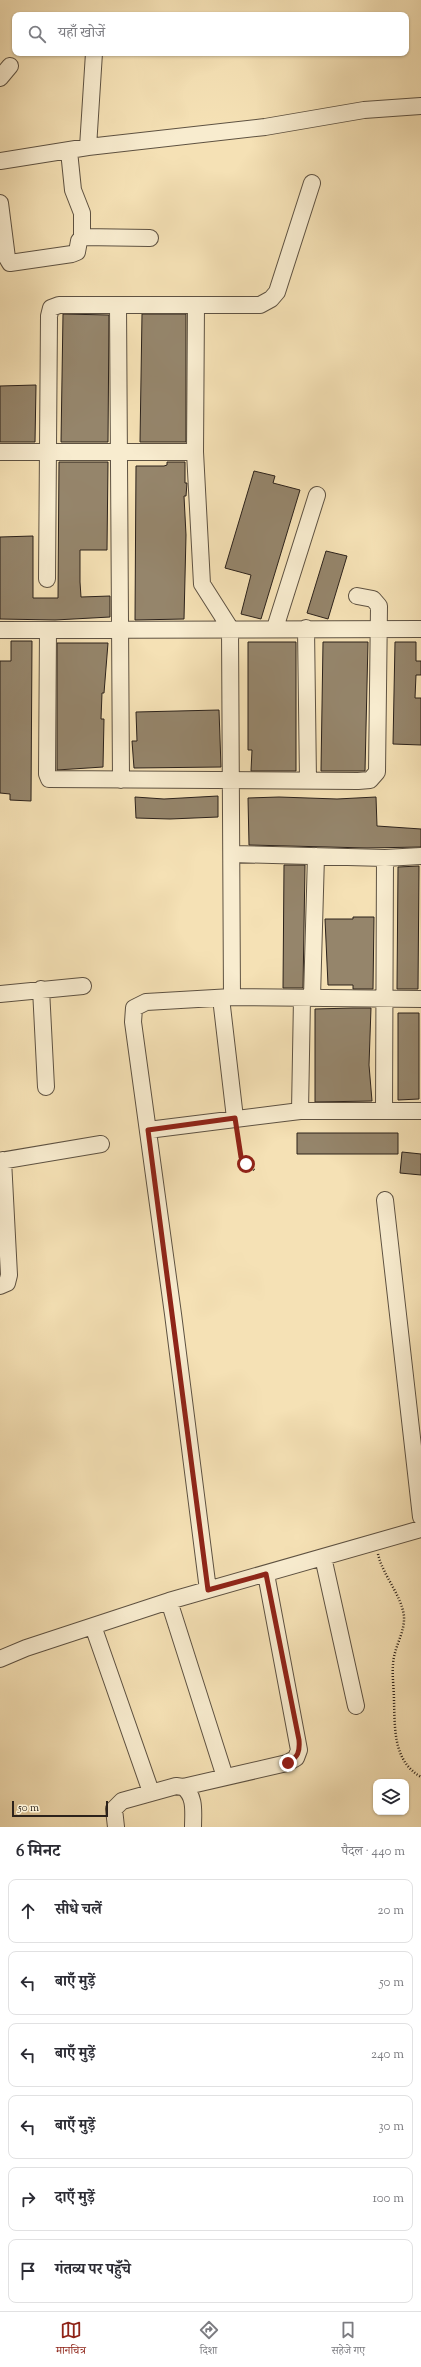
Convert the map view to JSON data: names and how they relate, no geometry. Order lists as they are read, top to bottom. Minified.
{"scale_bar":"50 m","page":{"search":"यहाँ खोजें","scale":"50 m","heading":["6 मिनट","पैदल · 440 m"],"list":[["सीधे चलें","20 m"],["बाएँ मुड़ें","50 m"],["बाएँ मुड़ें","240 m"],["बाएँ मुड़ें","30 m"],["दाएँ मुड़ें","100 m"],"गंतव्य पर पहुँचे"],"nav":["मानचित्र","दिशा","सहेजे गए"]}}
